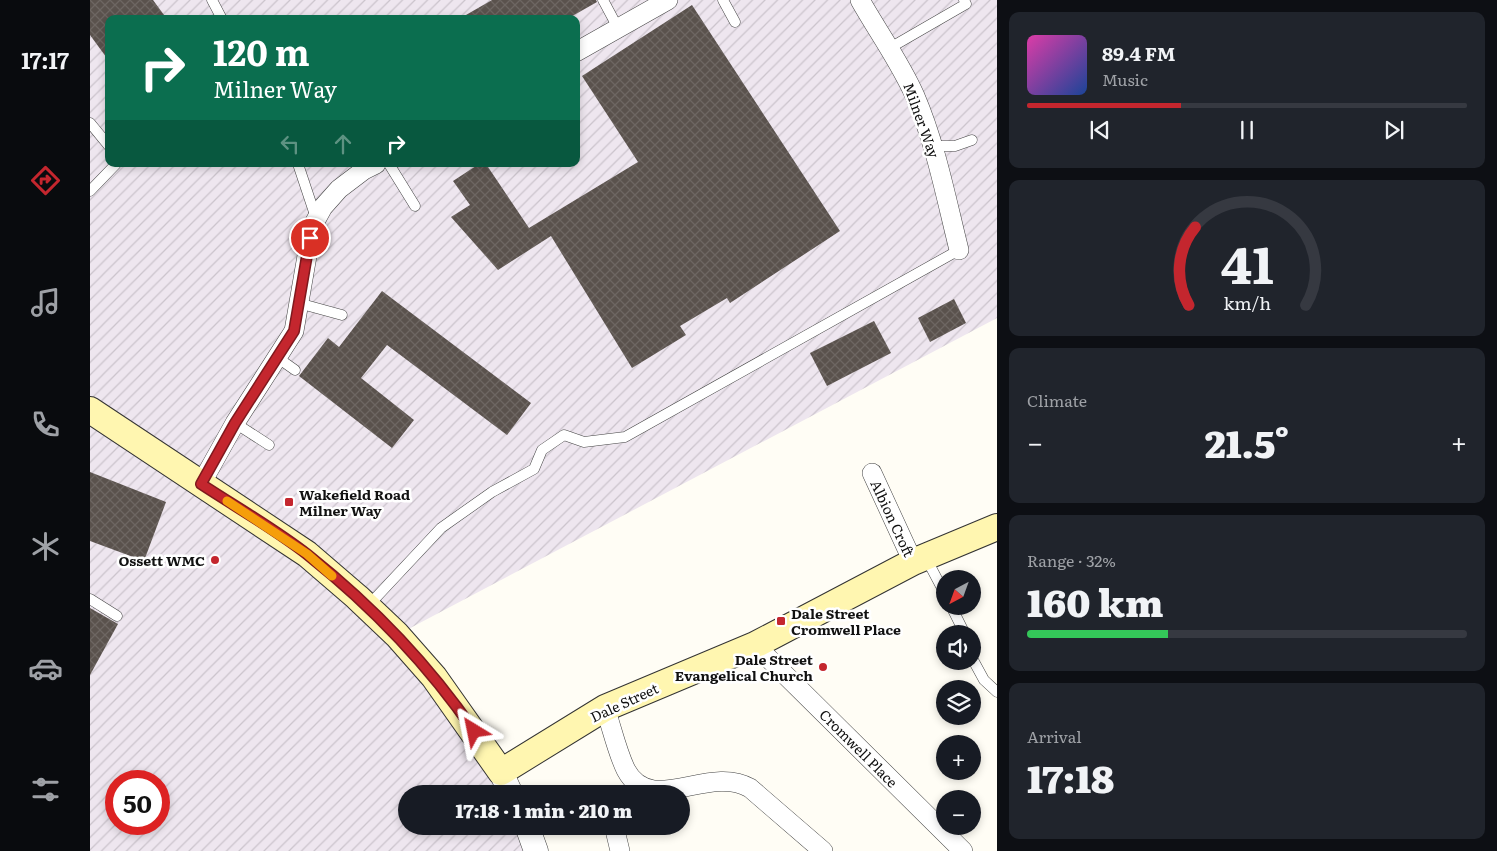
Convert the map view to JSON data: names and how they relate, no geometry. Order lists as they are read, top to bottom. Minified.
{"streets":{"main road":["Dale Street"],"street":["Milner Way","Albion Croft","Cromwell Place"]},"crossings":[["Albion Croft","Dale Street"],["Dale Street","Cromwell Place"]],"places":{"transit":["Wakefield Road Milner Way","Dale Street Cromwell Place"],"other":["Ossett WMC","Dale Street Evangelical Church"]},"north":"bottom left","page":{"tabs":"17:17","turn":["120 m","Milner Way"],"song":["89.4 FM","Music"],"tile":["Climate",["Range · 32%","160 km"],["Arrival","17:18"]],"heat":["−","21.5°","+"],"map_buttons":["+","−"],"limit":"50","trip":"17:18 · 1 min · 210 m","gauge":["41","km/h"]}}
